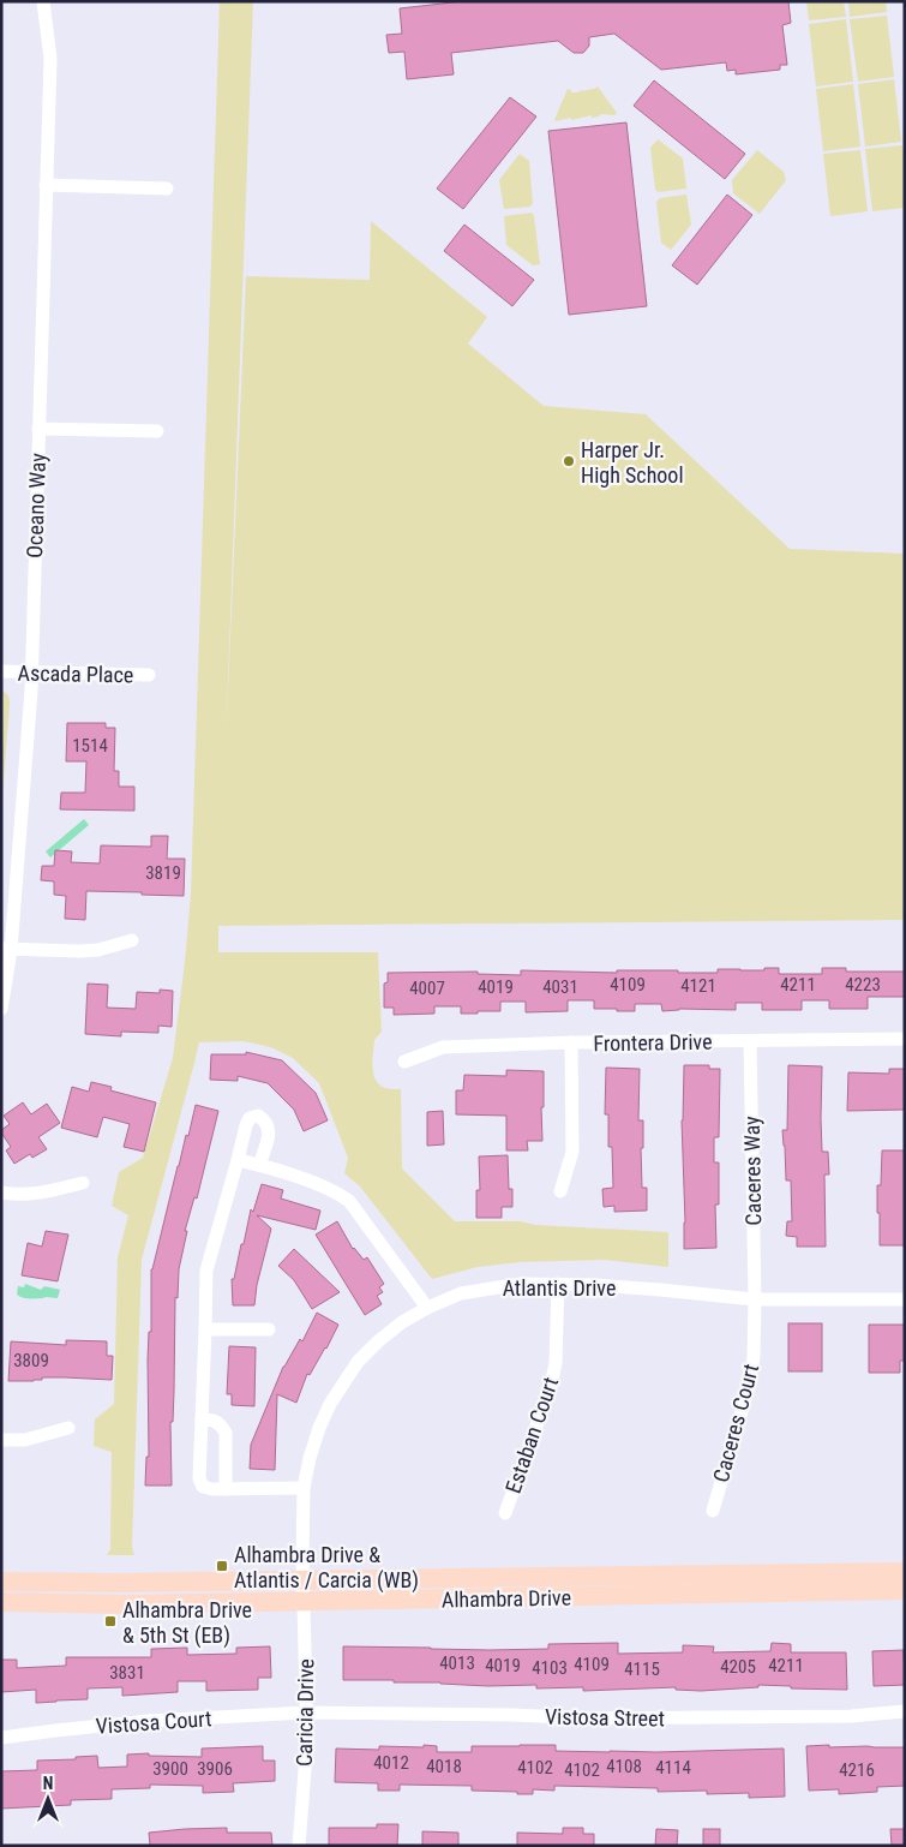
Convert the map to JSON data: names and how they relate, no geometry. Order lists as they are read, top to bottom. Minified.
{"streets":{"main road":["Alhambra Drive"],"street":["Oceano Way","Ascada Place","Frontera Drive","Caceres Way","Atlantis Drive","Caceres Court","Estaban Court","Caricia Drive","Vistosa Street","Vistosa Court"]},"crossings":[["Oceano Way","Ascada Place"],["Frontera Drive","Caceres Way"],["Caceres Way","Atlantis Drive"],["Caceres Way","Caceres Court"],["Atlantis Drive","Caceres Court"],["Atlantis Drive","Estaban Court"],["Atlantis Drive","Alhambra Drive"],["Atlantis Drive","Caricia Drive"],["Alhambra Drive","Caricia Drive"],["Caricia Drive","Vistosa Street"],["Caricia Drive","Vistosa Court"],["Vistosa Street","Vistosa Court"]],"places":{"other":["Harper Jr. High School"],"transit":["Alhambra Drive & Atlantis / Carcia (WB)","Alhambra Drive & 5th St (EB)"]},"house_numbers":["1514","3819","4109","4211","4223","4121","4019","4031","4007","3809","4013","4109","4019","4211","4205","4103","4115","3831","4012","4018","4108","4102","4114","3900","3906","4102","4216"],"north":"top"}
